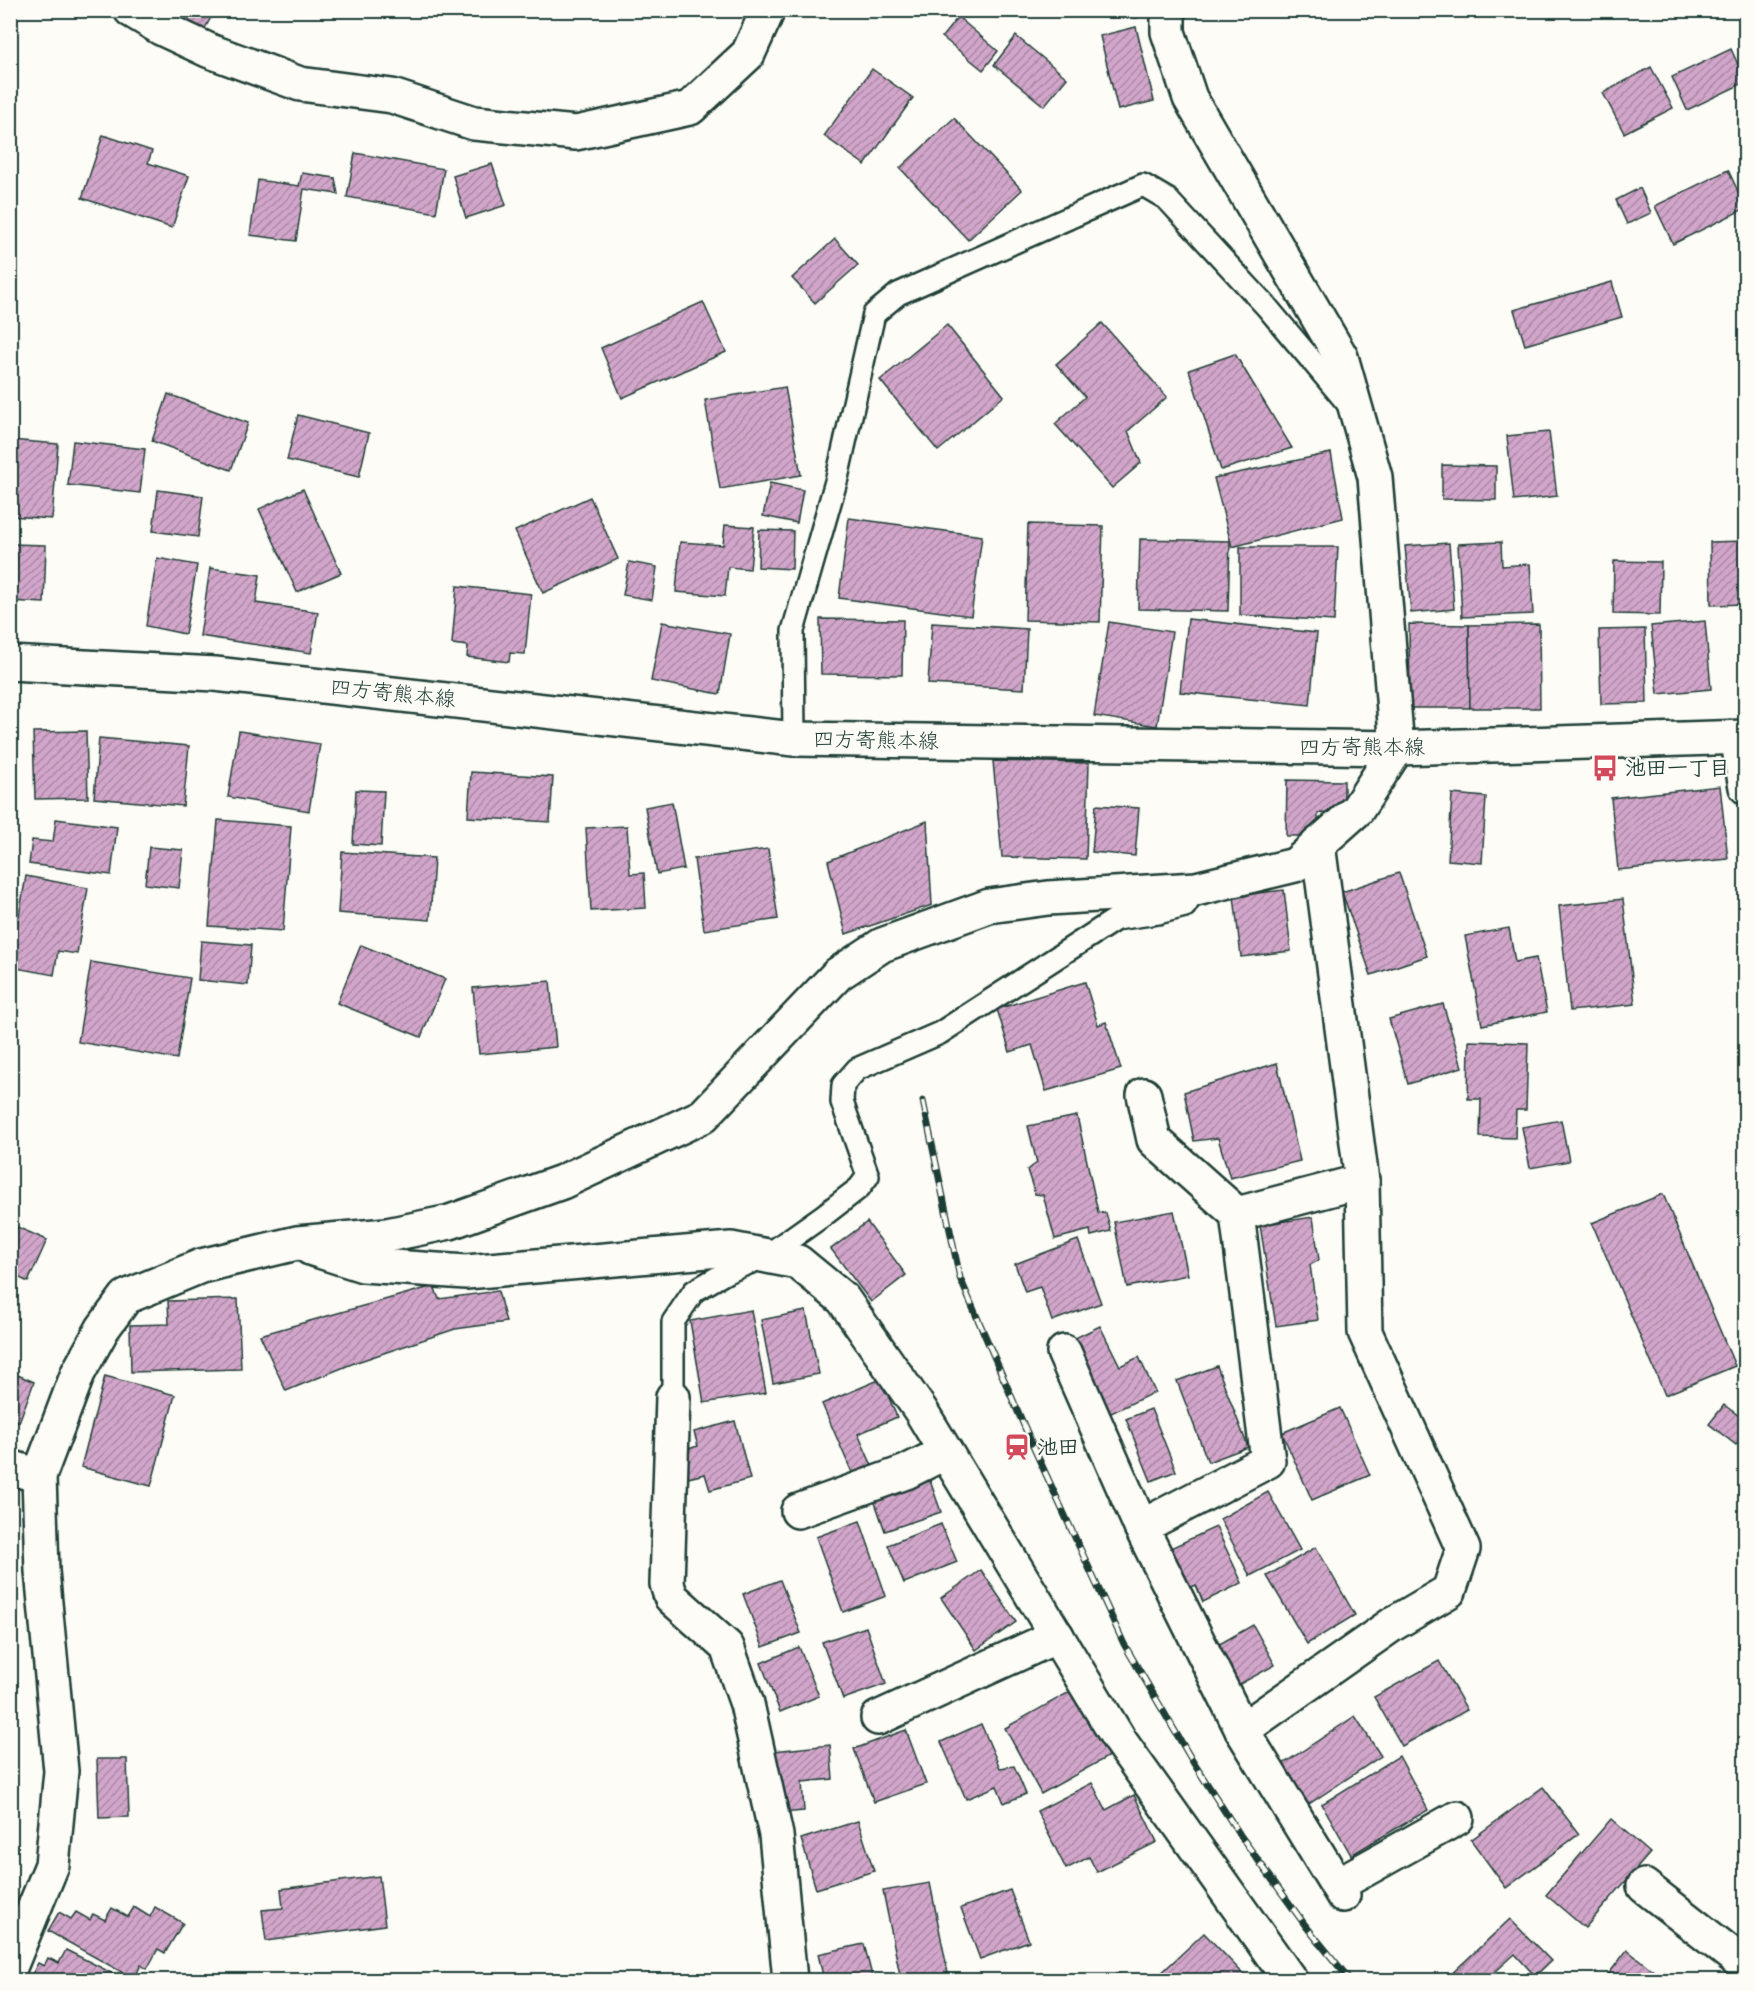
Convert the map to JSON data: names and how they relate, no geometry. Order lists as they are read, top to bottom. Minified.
{"streets":{"street":["四方寄熊本線"]},"places":{"bus stop":["池田一丁目"],"station":["池田"]}}
